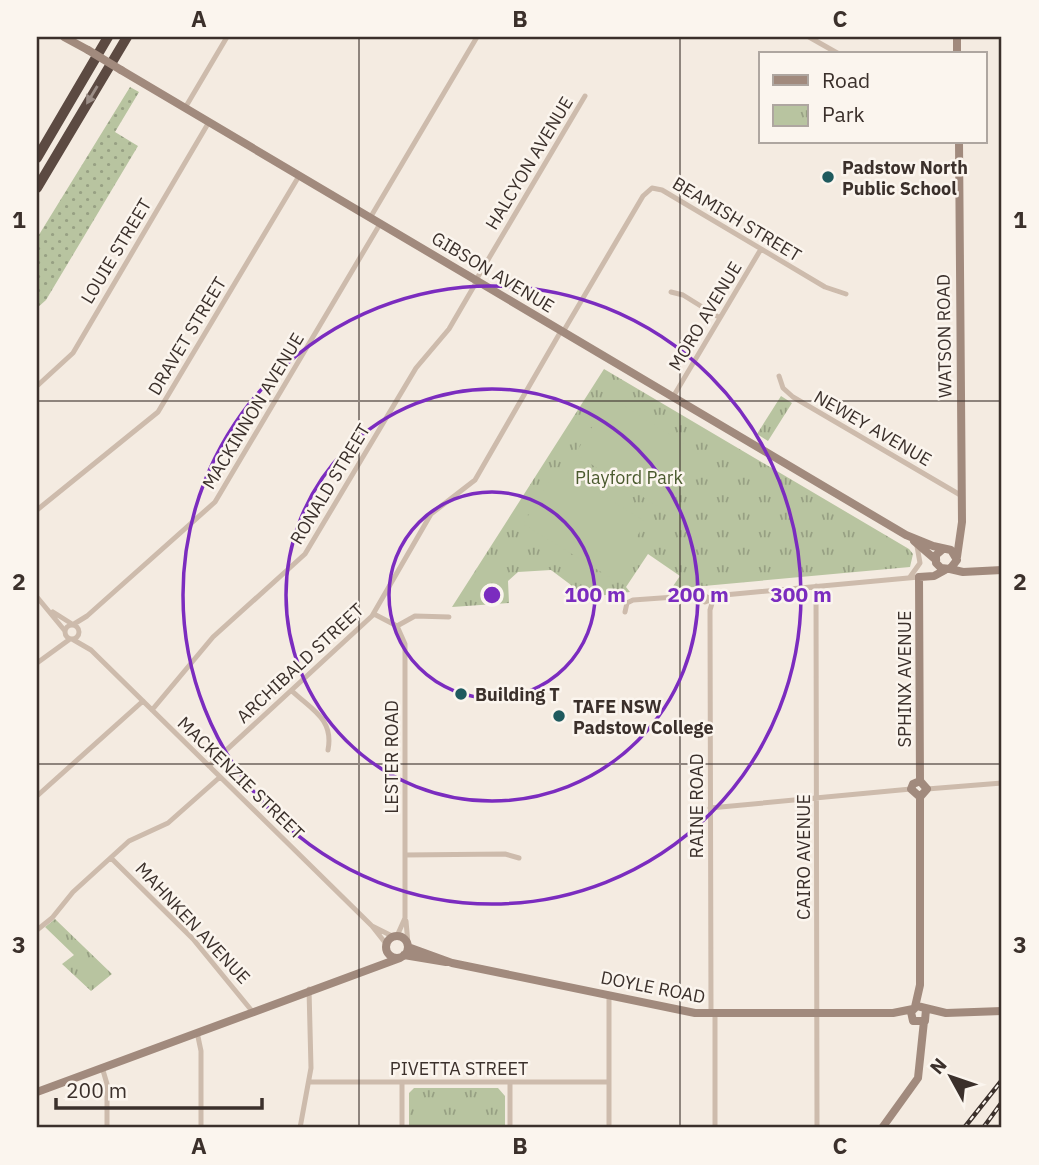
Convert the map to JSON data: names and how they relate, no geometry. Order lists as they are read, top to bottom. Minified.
{"streets":{"street":["HALCYON AVENUE","BEAMISH STREET","LOUIE STREET","GIBSON AVENUE","MORO AVENUE","DRAVET STREET","WATSON ROAD","MACKINNON AVENUE","NEWEY AVENUE","RONALD STREET","ARCHIBALD STREET","SPHINX AVENUE","LESTER ROAD","MACKENZIE STREET","RAINE ROAD","CAIRO AVENUE","MAHNKEN AVENUE","DOYLE ROAD","PIVETTA STREET"]},"crossings":[["HALCYON AVENUE","GIBSON AVENUE"],["HALCYON AVENUE","RONALD STREET"],["BEAMISH STREET","GIBSON AVENUE"],["BEAMISH STREET","MORO AVENUE"],["BEAMISH STREET","ARCHIBALD STREET"],["LOUIE STREET","GIBSON AVENUE"],["GIBSON AVENUE","MORO AVENUE"],["GIBSON AVENUE","DRAVET STREET"],["GIBSON AVENUE","MACKINNON AVENUE"],["GIBSON AVENUE","RONALD STREET"],["GIBSON AVENUE","ARCHIBALD STREET"],["WATSON ROAD","NEWEY AVENUE"],["MACKINNON AVENUE","MACKENZIE STREET"],["RONALD STREET","MACKENZIE STREET"],["ARCHIBALD STREET","MACKENZIE STREET"],["LESTER ROAD","MACKENZIE STREET"],["LESTER ROAD","DOYLE ROAD"],["RAINE ROAD","DOYLE ROAD"],["CAIRO AVENUE","DOYLE ROAD"]],"parks":["Playford Park"],"places":["Padstow North Public School","Building T","TAFE NSW Padstow College"],"legend":["Road","Park"],"scale_bar":"200 m","north":"top left","grid":{"columns":["A","B","C"],"rows":["1","2","3"]},"rings":["100 m","200 m","300 m"]}
